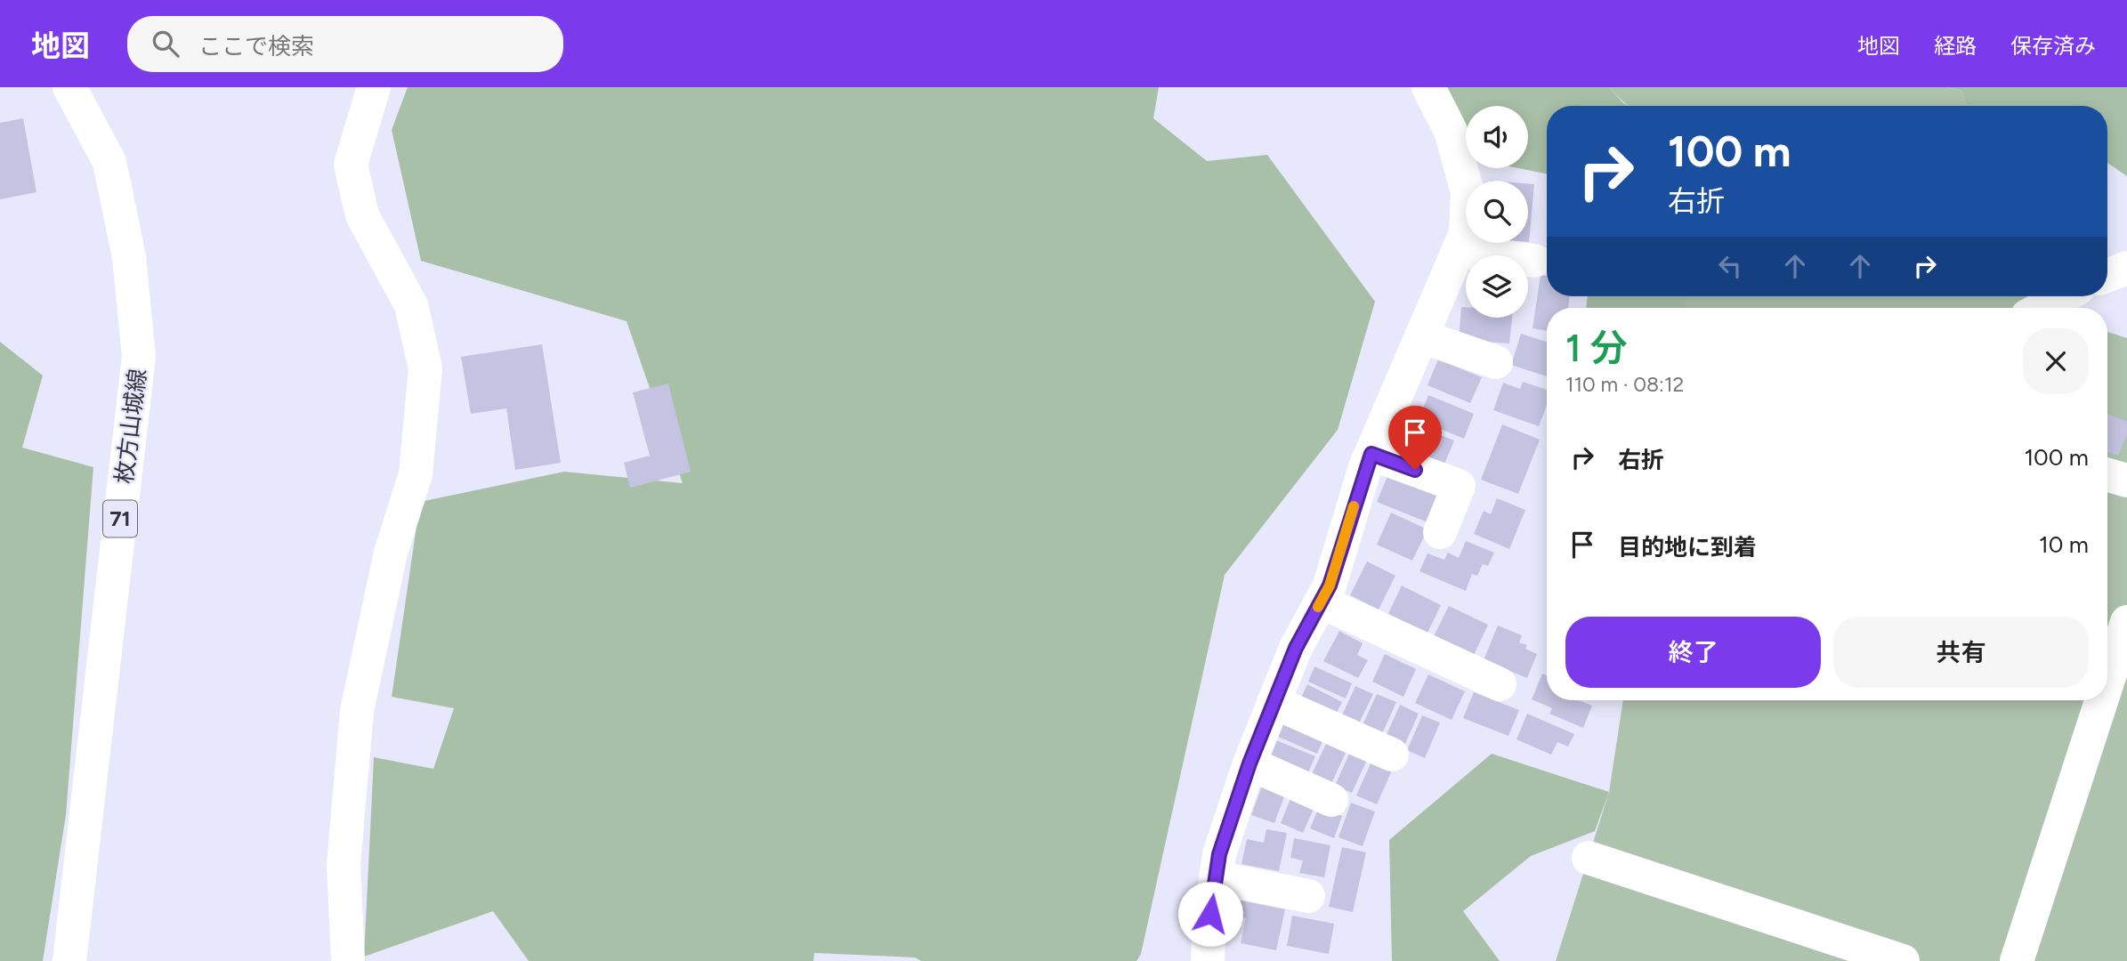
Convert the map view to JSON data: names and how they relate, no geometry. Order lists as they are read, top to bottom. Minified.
{"streets":{"street":["枚方山城線","71"]},"page":{"header":"地図","search":"ここで検索","nav":["地図","経路","保存済み"],"turn":["100 m","右折"],"heading":["1 分","110 m · 08:12"],"list":[{"name":"右折","value":"100 m"},{"name":"目的地に到着","value":"10 m"}],"buttons":["終了","共有"]}}
